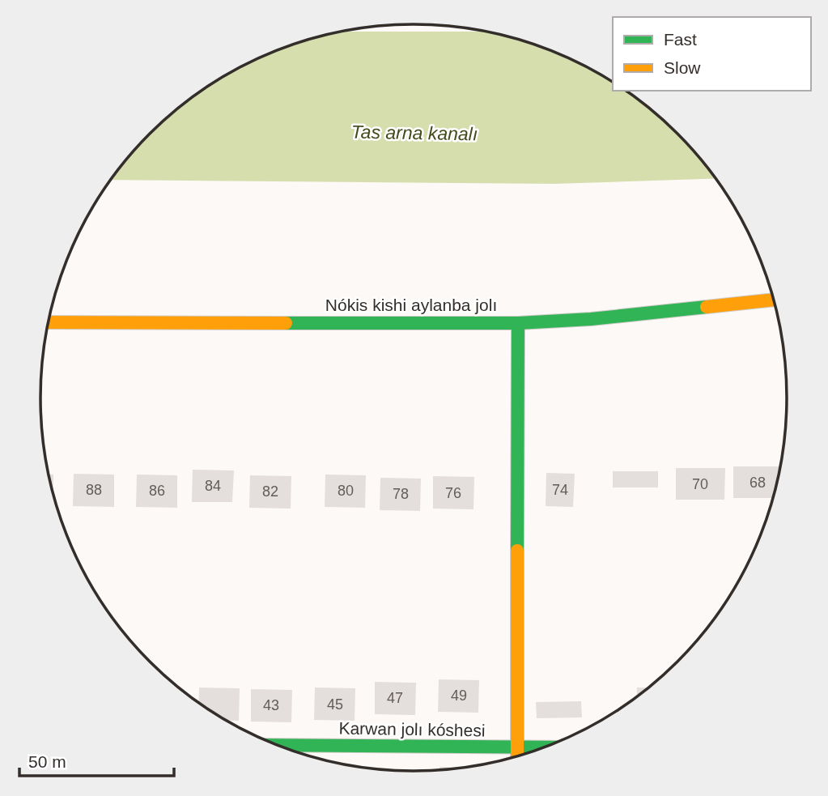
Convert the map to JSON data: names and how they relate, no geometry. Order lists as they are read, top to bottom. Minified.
{"streets":{"street":["Nókis kishi aylanba jolı","Karwan jolı kóshesi"]},"water":["Tas arna kanalı"],"house_numbers":["68","70","84","88","74","86","80","82","76","78","49","47","45","43"],"legend":["Fast","Slow"],"scale_bar":"50 m"}
